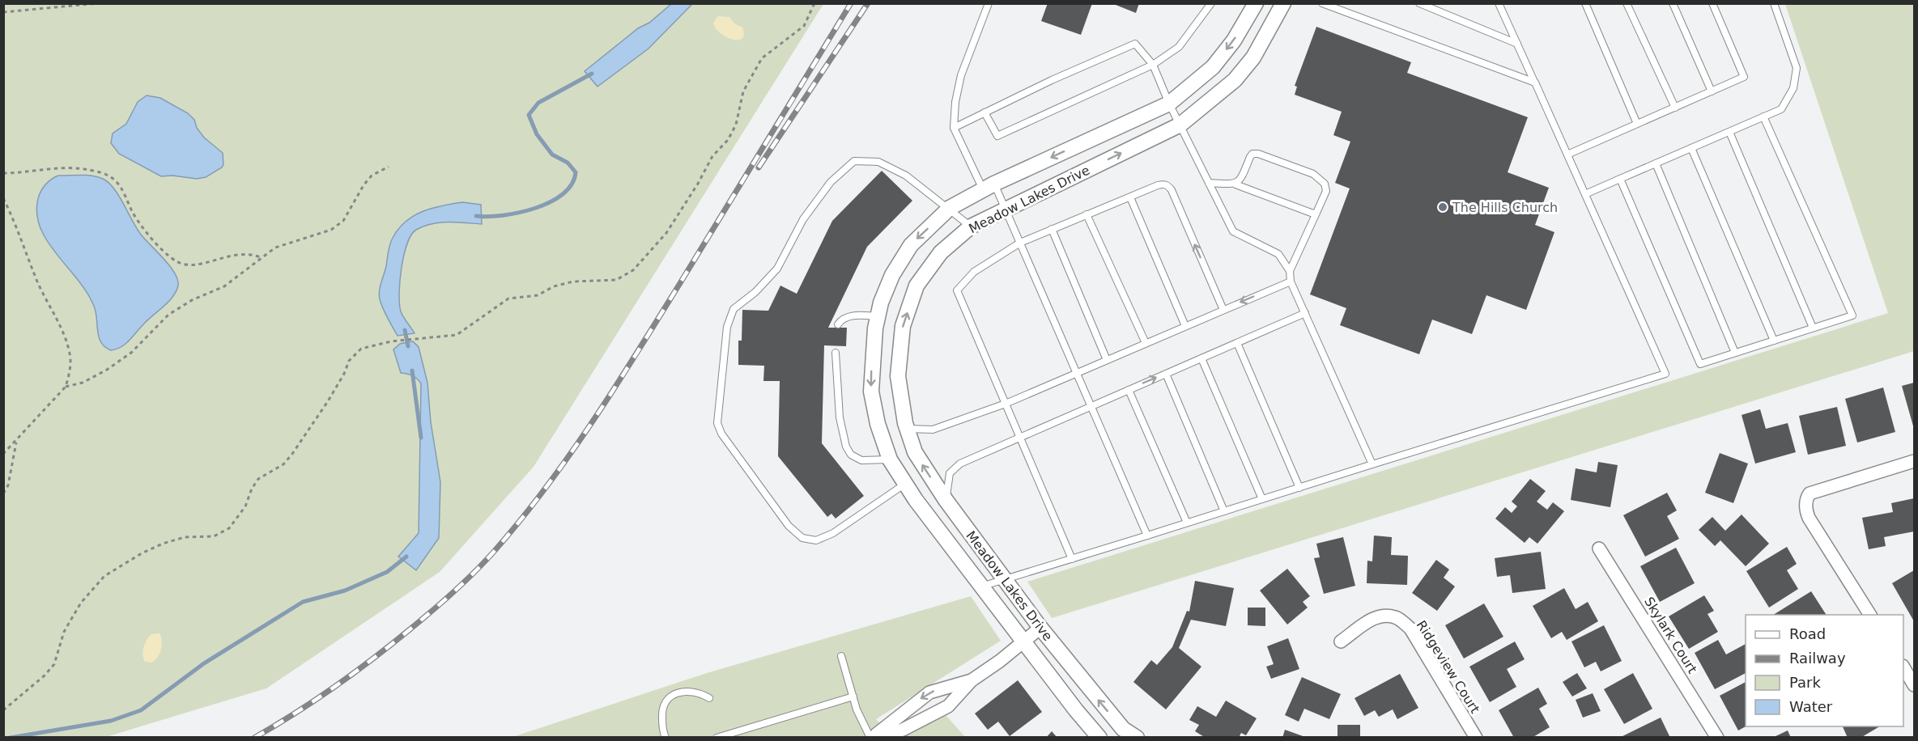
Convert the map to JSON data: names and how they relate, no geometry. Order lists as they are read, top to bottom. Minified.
{"streets":{"street":["Meadow Lakes Drive","Skylark Court","Ridgeview Court"]},"places":["The Hills Church"],"legend":["Road","Railway","Park","Water"]}
